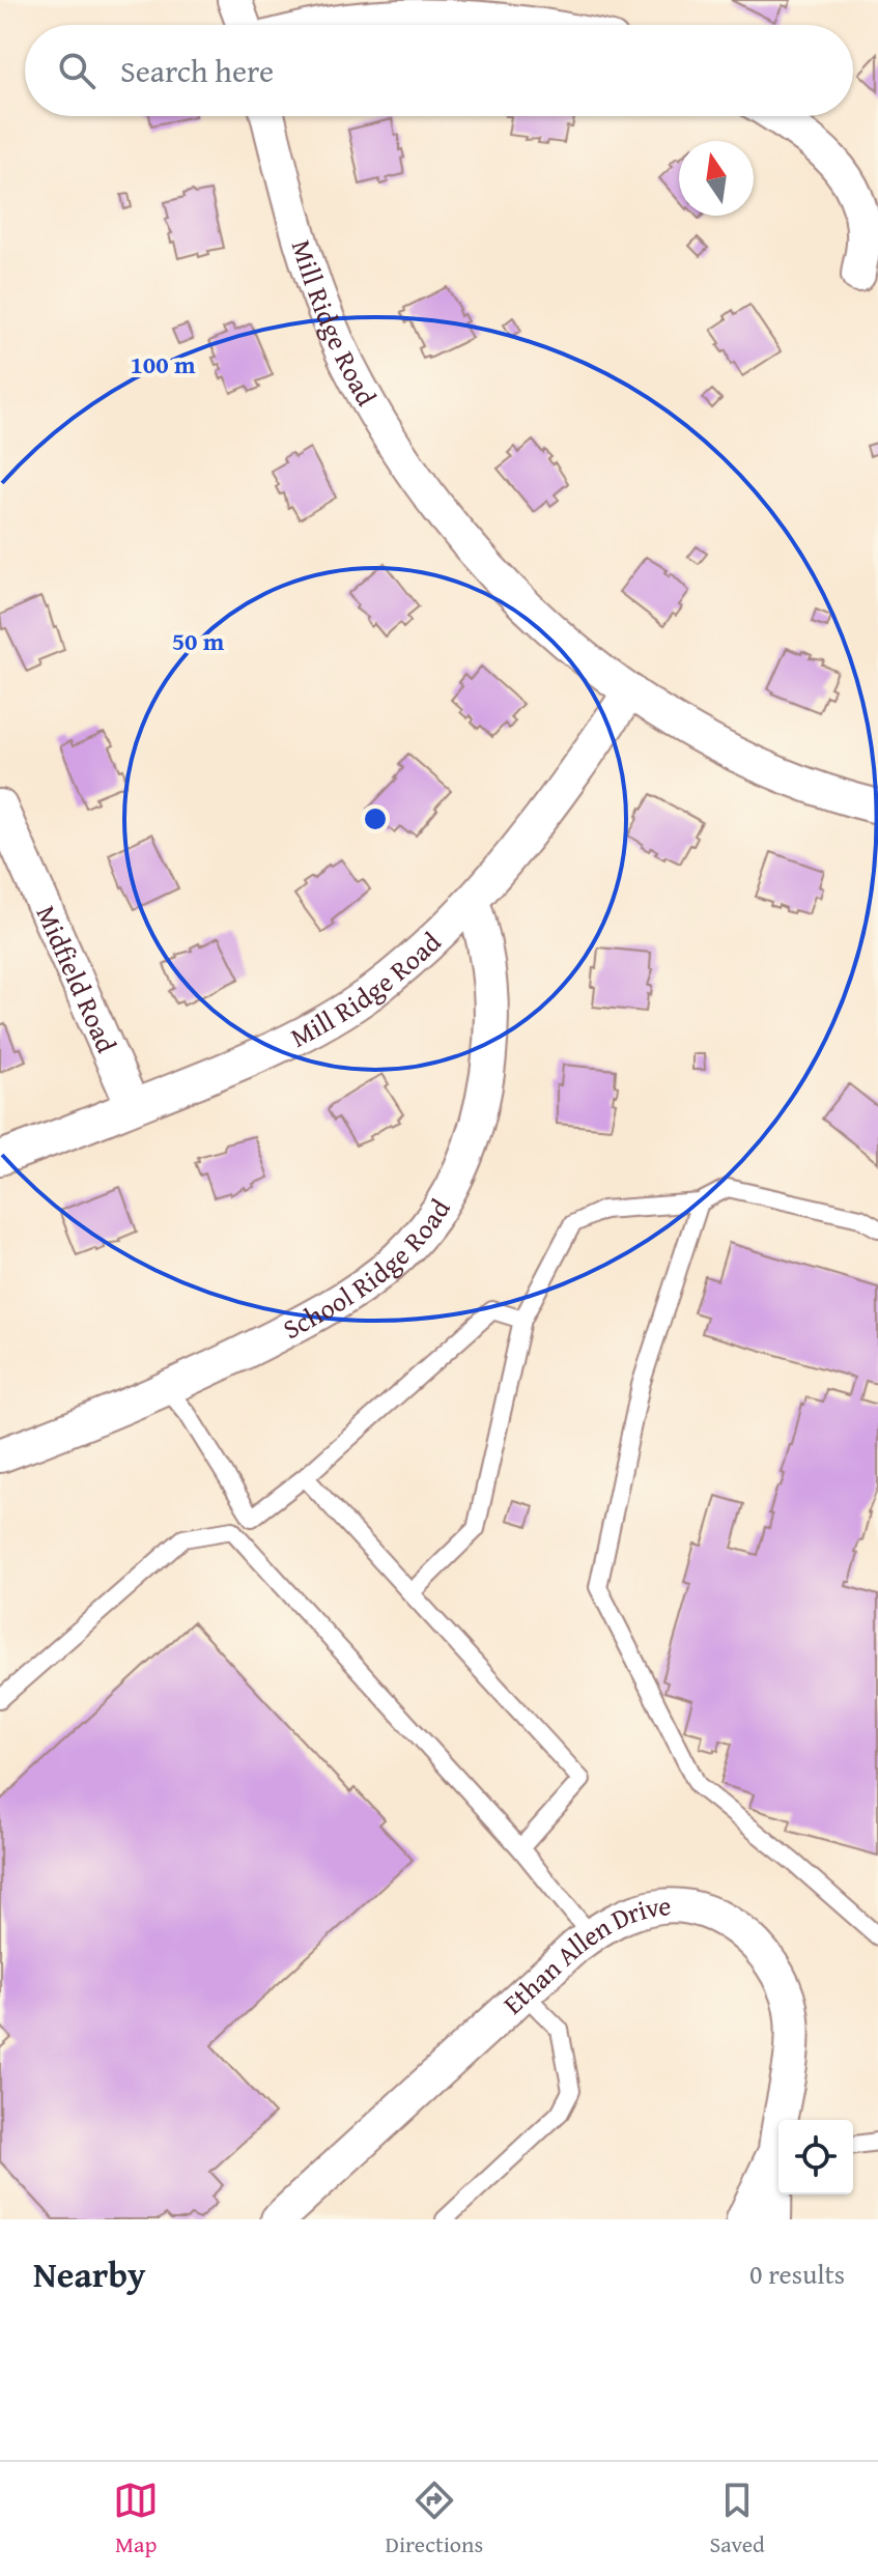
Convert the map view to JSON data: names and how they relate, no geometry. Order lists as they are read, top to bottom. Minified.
{"streets":{"street":["Mill Ridge Road","Midfield Road","School Ridge Road","Ethan Allen Drive"]},"crossings":[["Mill Ridge Road","Midfield Road"],["Mill Ridge Road","School Ridge Road"]],"north":"top","page":{"search":"Search here","heading":["Nearby","0 results"],"nav":["Map","Directions","Saved"]},"rings":["100 m","50 m"]}
